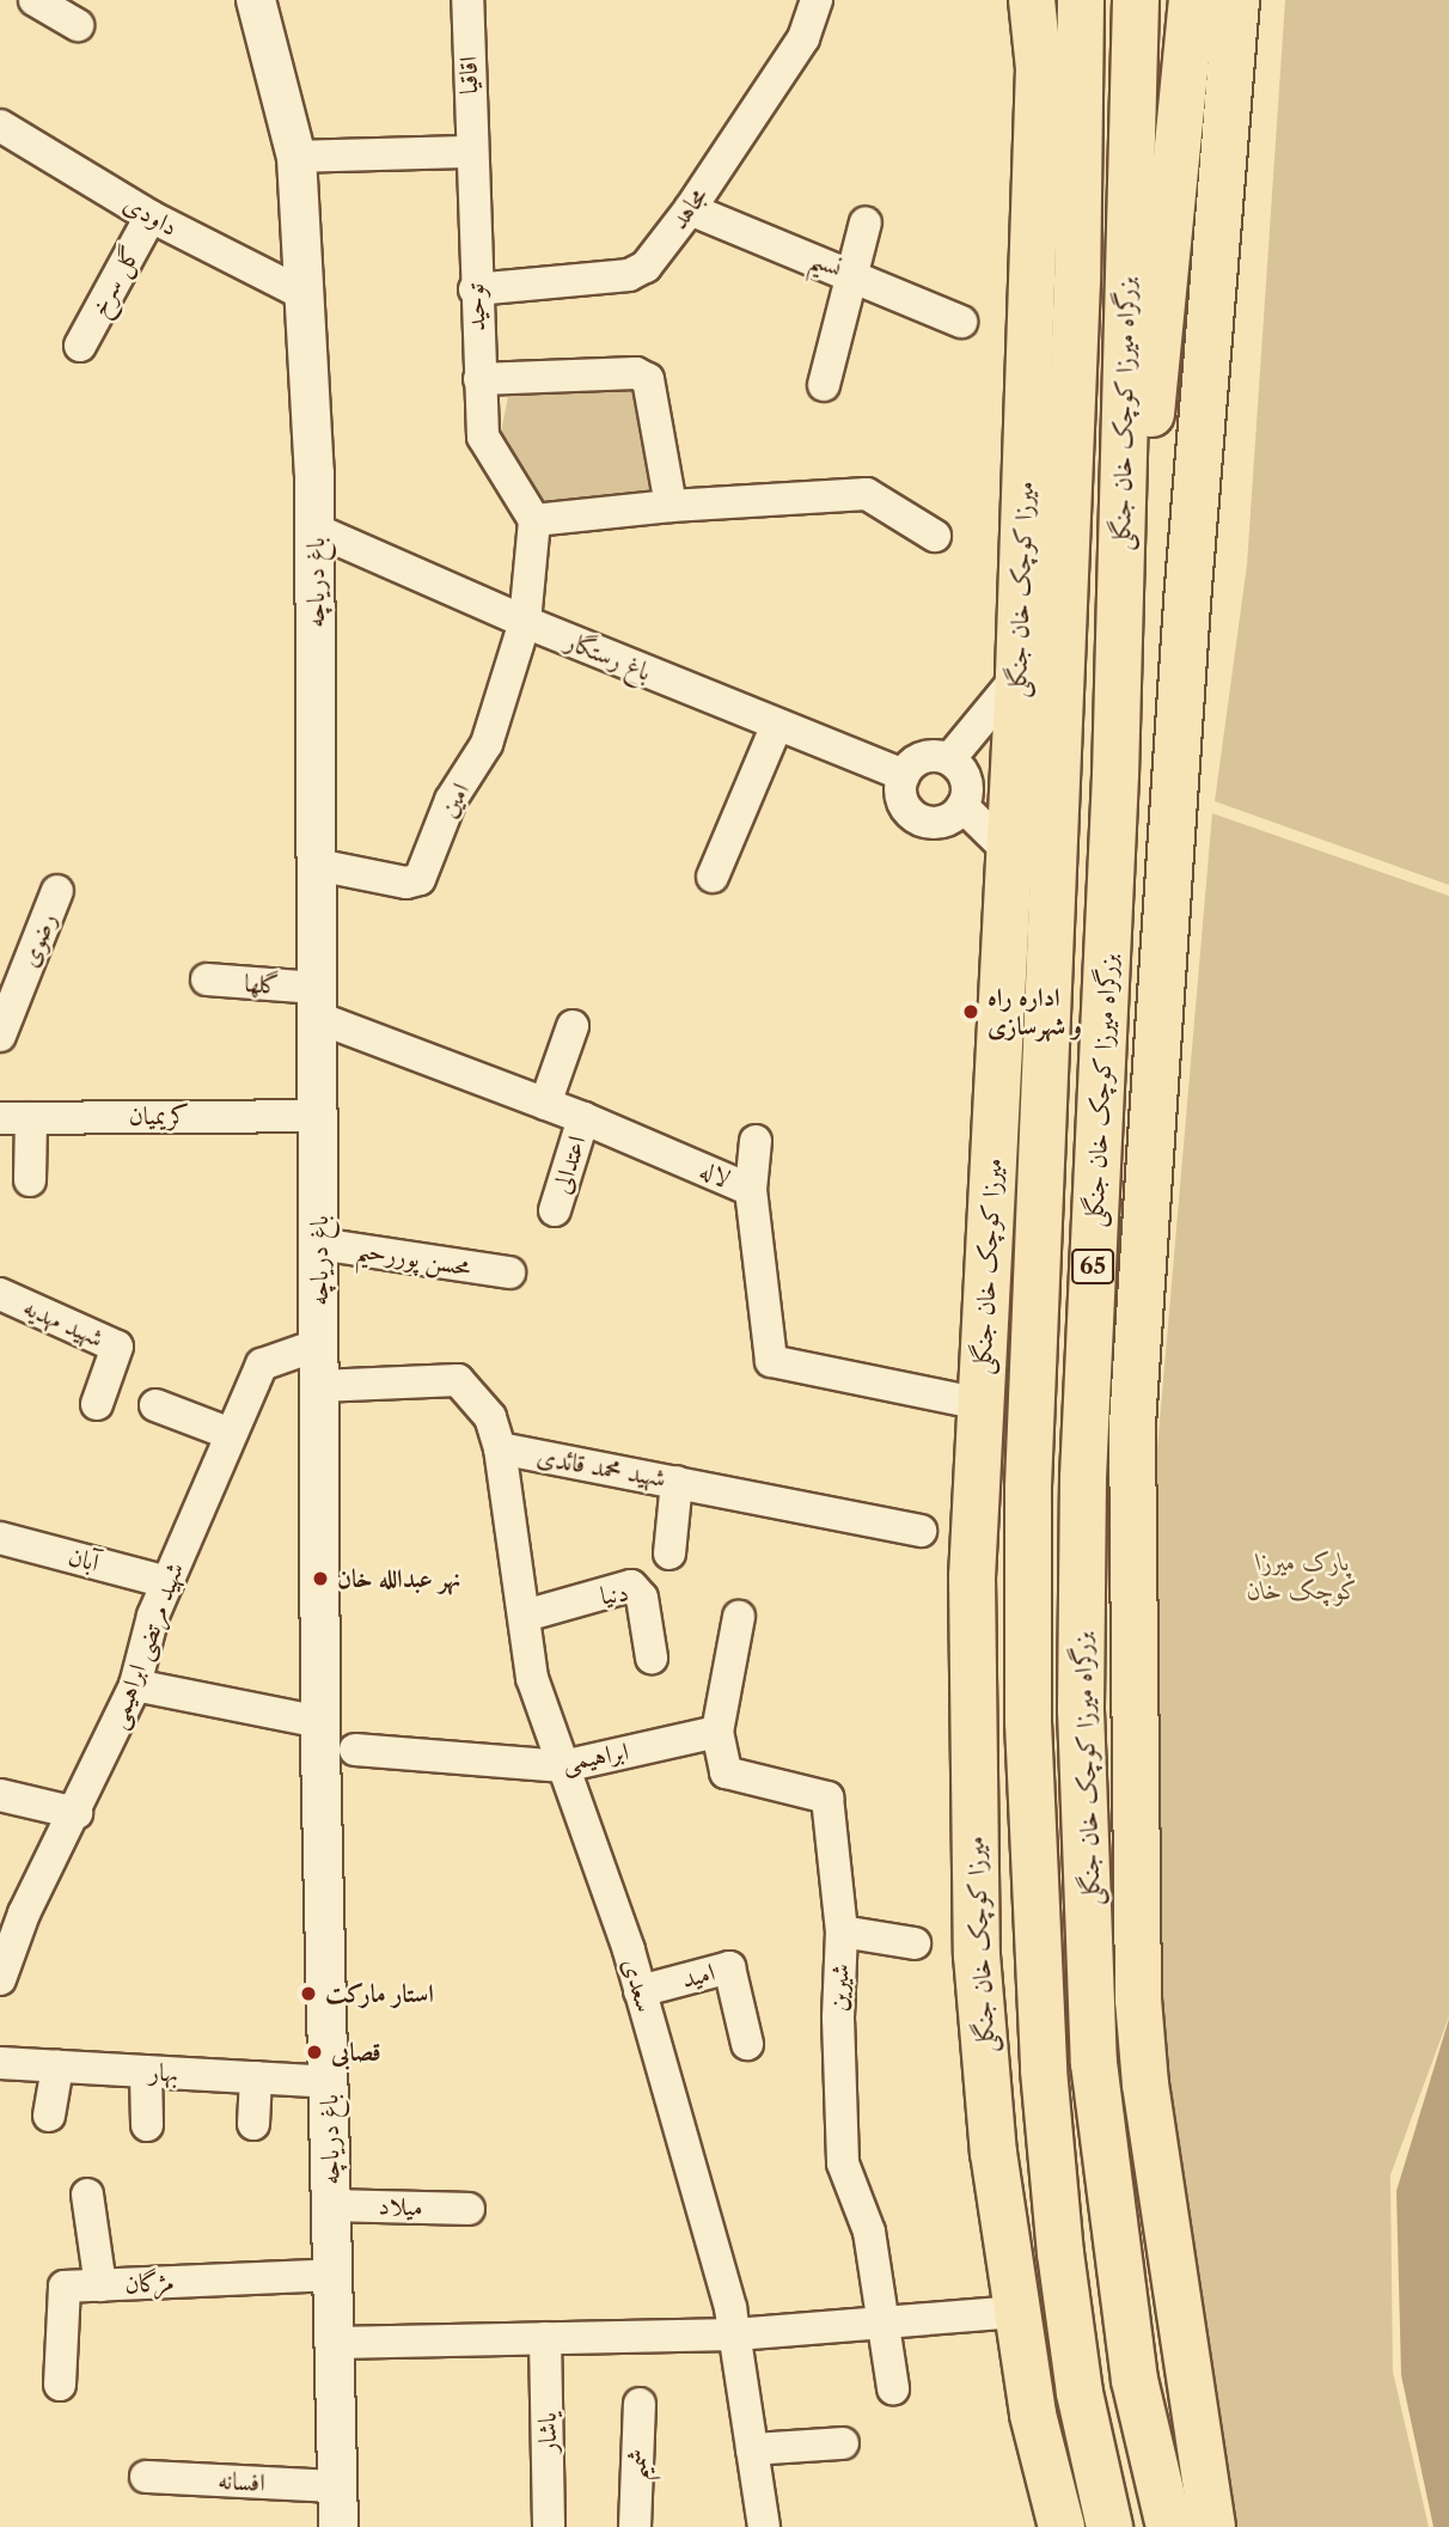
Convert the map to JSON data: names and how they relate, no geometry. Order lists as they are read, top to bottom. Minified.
{"streets":{"main road":["بزرگراه میرزا کوچک خان جنگلی","میرزا کوچک خان جنگلی","65"],"street":["اقاقیا","مجاهد","داودی","نسیم","گل سرخ","توحید","باغ دریاچه","باغ رستگار","امین","رضوی","گلها","کریمیان","اعتدالی","لاله","محسن پوررحیم","شهید مهدیه","شهید محمد قائدی","آبان","دنیا","شهید مرتضی ابراهیمی","ابراهیمی","امید","سعدی","شیرین","بهار","میلاد","مژگان","یاشار","شمیم","افسانه"]},"crossings":[["اقاقیا","توحید"],["مجاهد","نسیم"],["مجاهد","توحید"],["داودی","گل سرخ"],["داودی","باغ دریاچه"],["باغ دریاچه","باغ رستگار"],["باغ دریاچه","امین"],["باغ دریاچه","گلها"],["باغ دریاچه","کریمیان"],["باغ دریاچه","لاله"],["باغ دریاچه","محسن پوررحیم"],["باغ دریاچه","شهید مرتضی ابراهیمی"],["باغ دریاچه","بهار"],["باغ دریاچه","میلاد"],["باغ دریاچه","مژگان"],["باغ دریاچه","افسانه"],["میرزا کوچک خان جنگلی","لاله"],["باغ رستگار","امین"],["گلها","لاله"],["اعتدالی","لاله"],["شهید محمد قائدی","سعدی"],["آبان","شهید مرتضی ابراهیمی"],["دنیا","سعدی"],["ابراهیمی","سعدی"],["ابراهیمی","شیرین"],["امید","سعدی"]],"parks":["پارک میرزا کوچک خان"],"places":["اداره راه و شهرسازی","نهر عبدالله خان","استار مارکت","قصابی"]}
